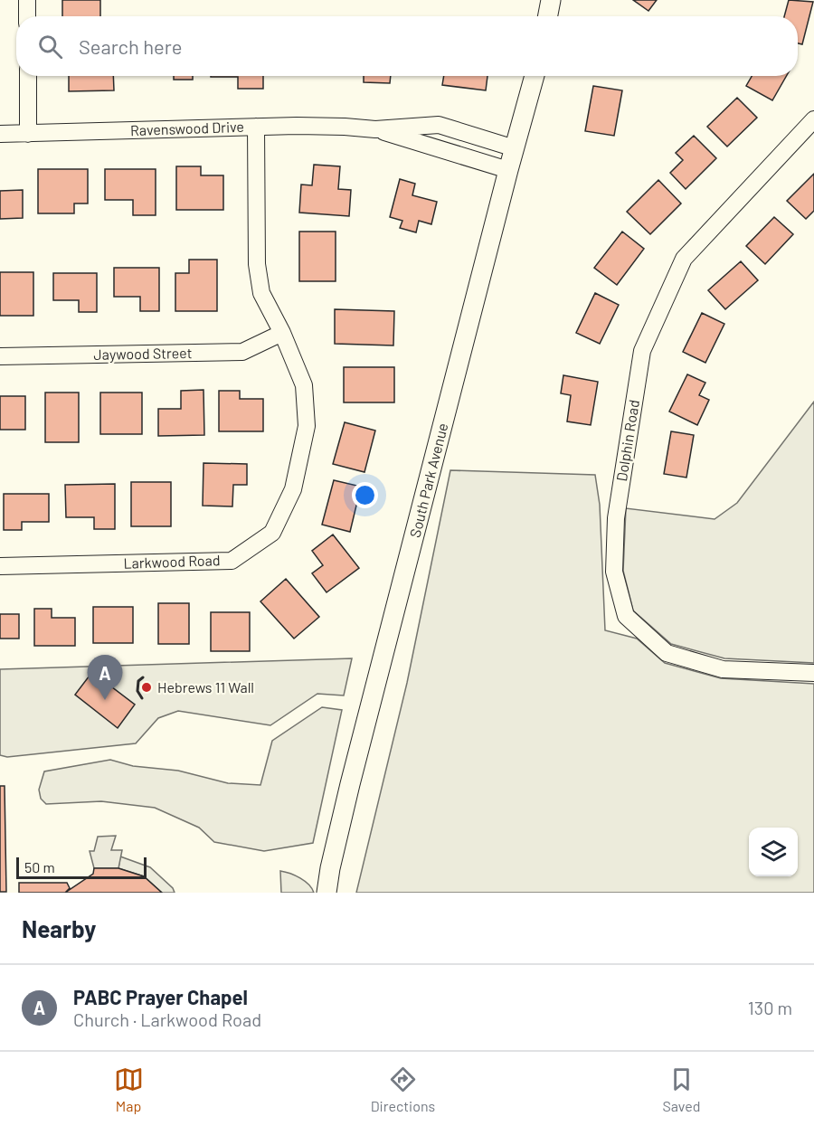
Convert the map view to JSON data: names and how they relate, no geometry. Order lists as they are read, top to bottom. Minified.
{"streets":{"street":["Ravenswood Drive","Jaywood Street","Dolphin Road","South Park Avenue","Larkwood Road"]},"crossings":[["Ravenswood Drive","South Park Avenue"],["Ravenswood Drive","Larkwood Road"],["Jaywood Street","Larkwood Road"]],"places":["Hebrews 11 Wall"],"scale_bar":"50 m","page":{"search":"Search here","pins":"A","scale":"50 m","heading":"Nearby","list":[{"mark":"A","name":"PABC Prayer Chapel","note":"Church · Larkwood Road","value":"130 m"}],"nav":["Map","Directions","Saved"]}}
